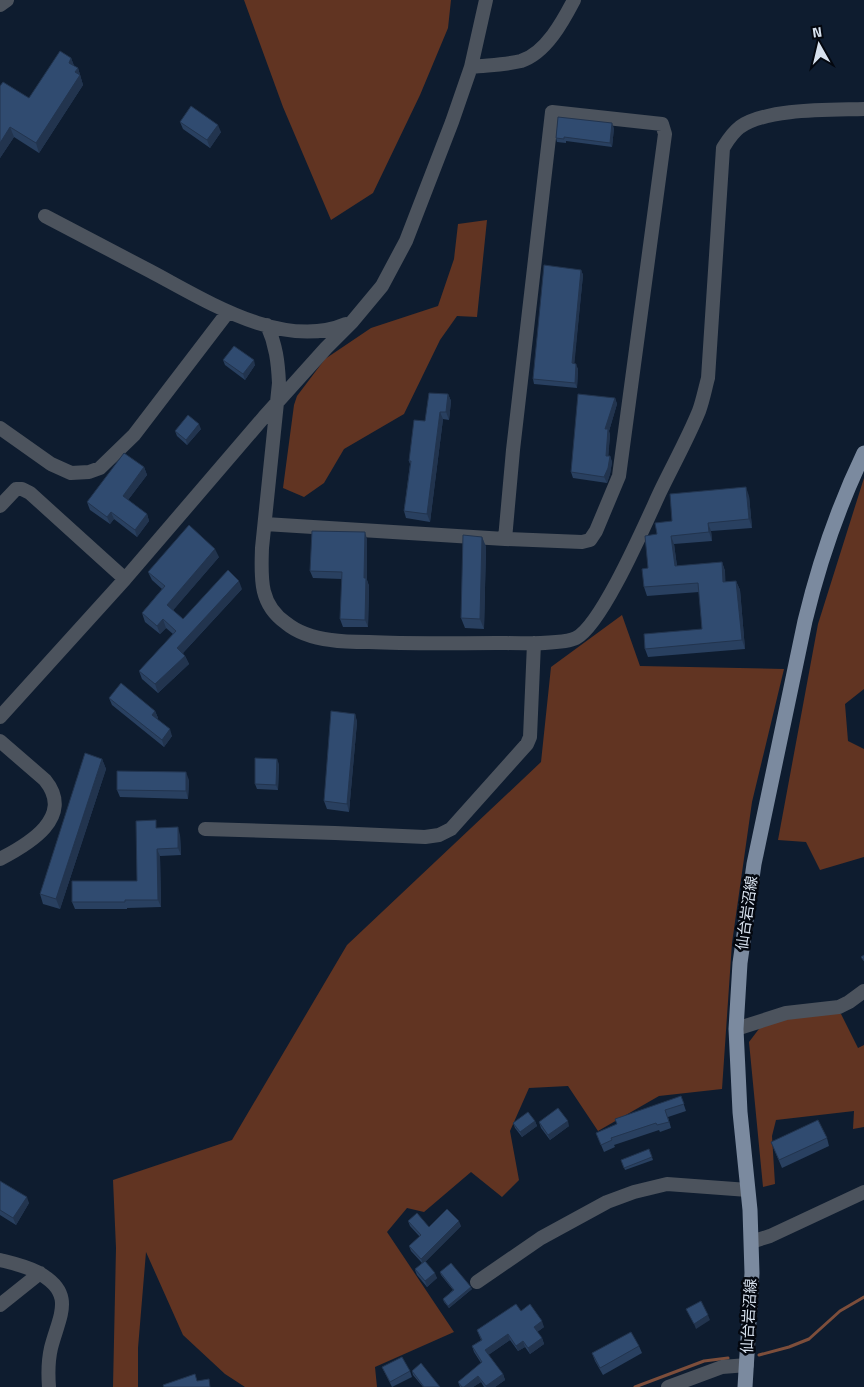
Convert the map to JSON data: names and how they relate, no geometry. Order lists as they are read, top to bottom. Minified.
{"streets":{"main road":["仙台岩沼線"]},"north":"top"}
